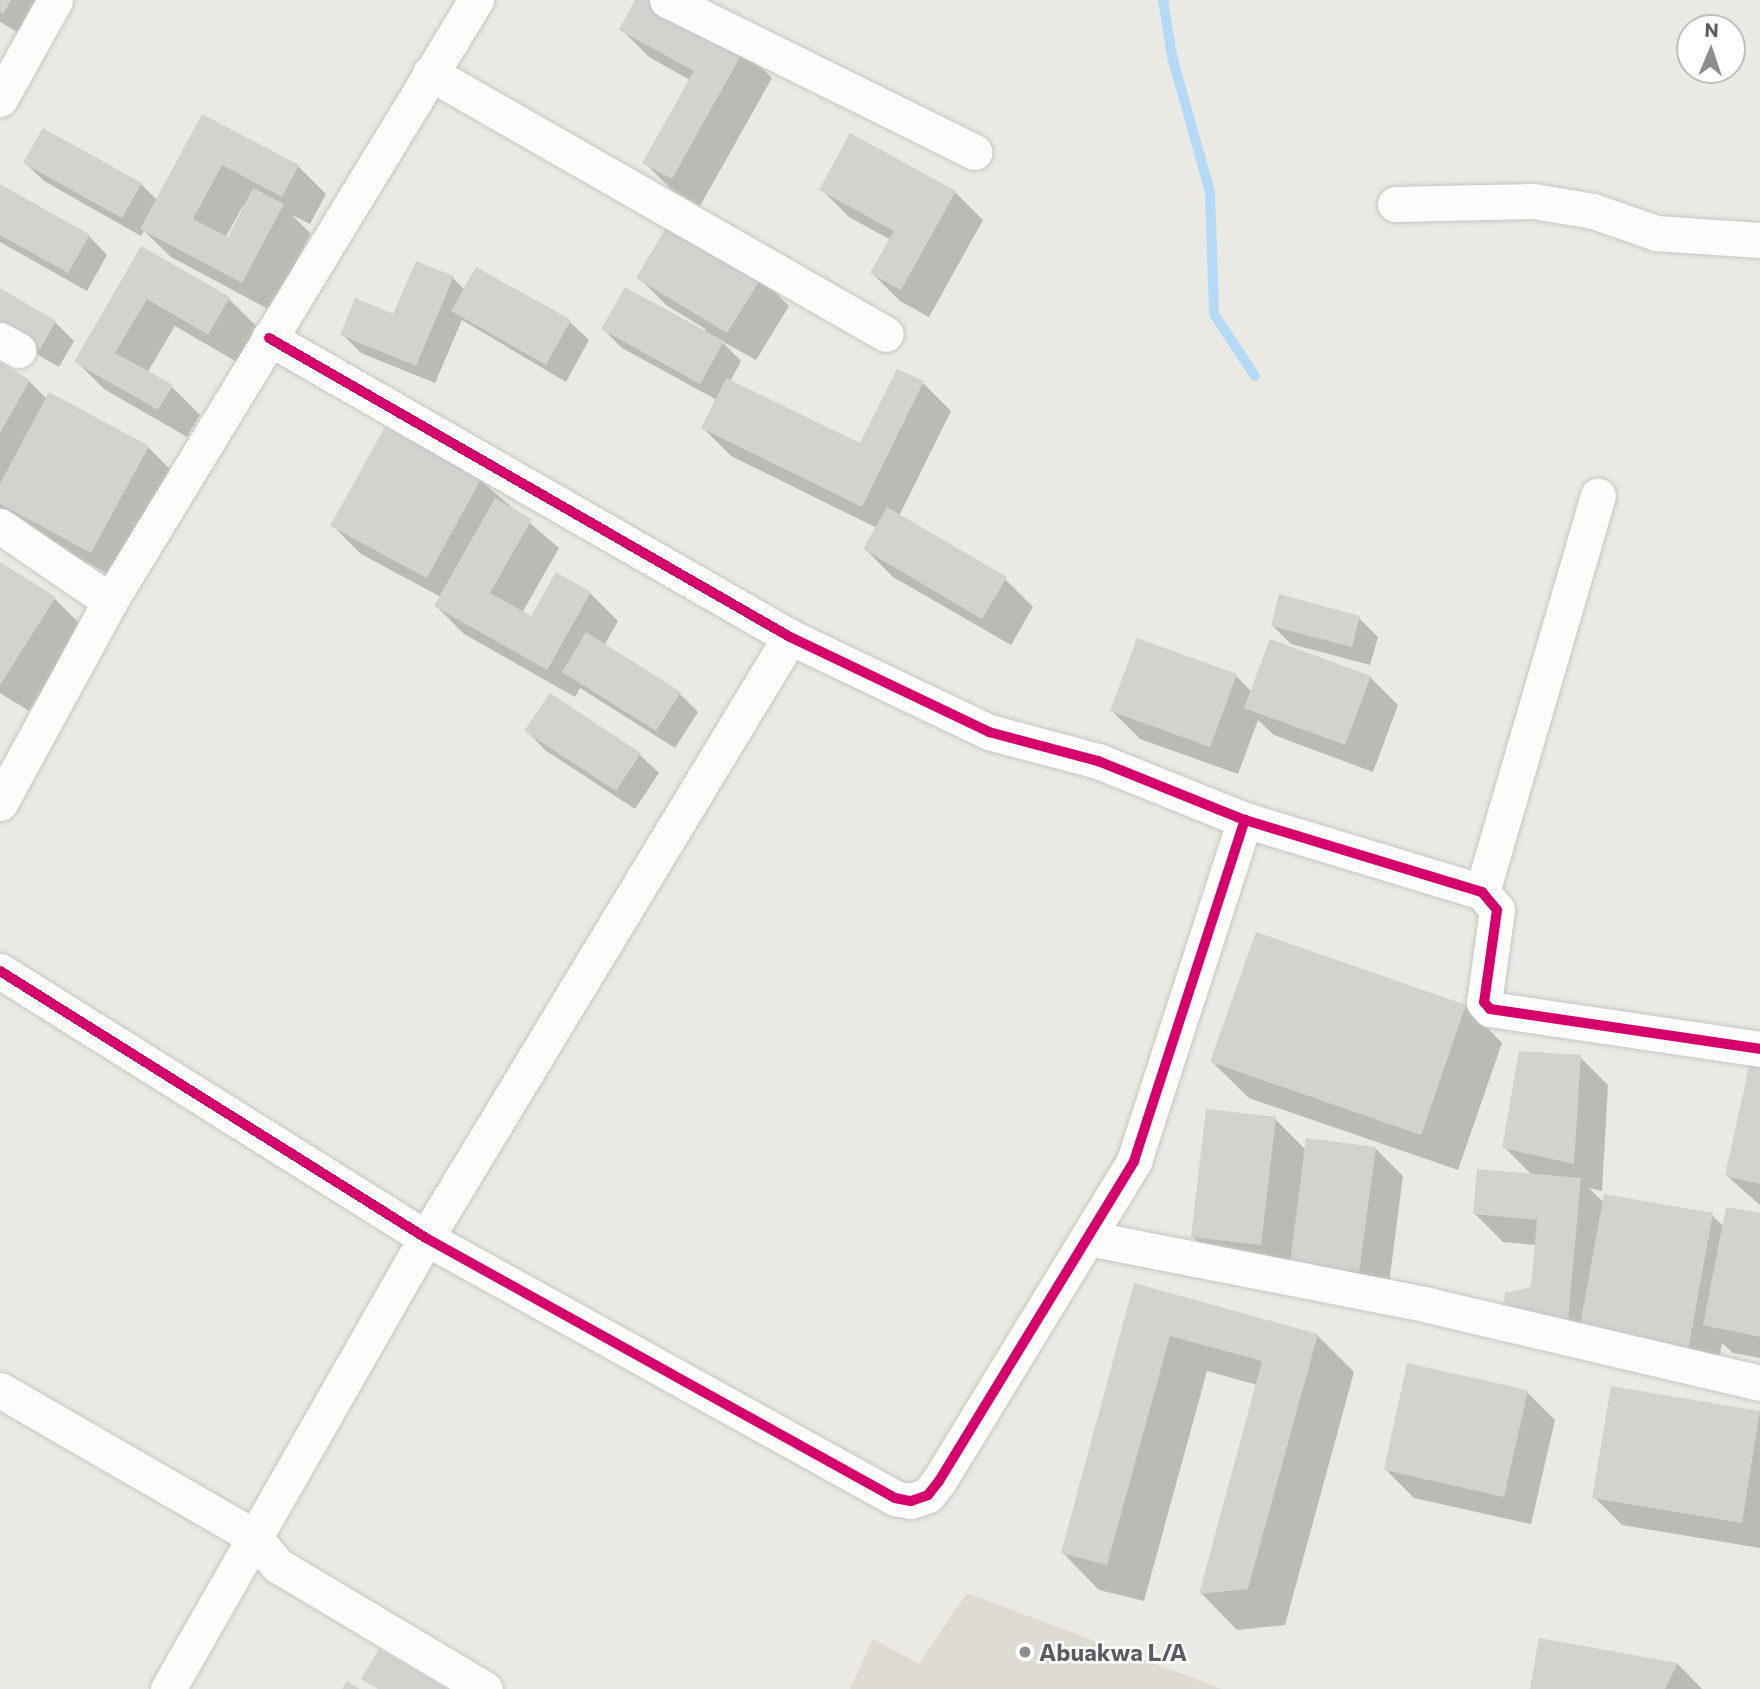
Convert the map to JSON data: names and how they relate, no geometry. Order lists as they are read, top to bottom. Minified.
{"places":["Abuakwa L/A"],"north":"top"}
